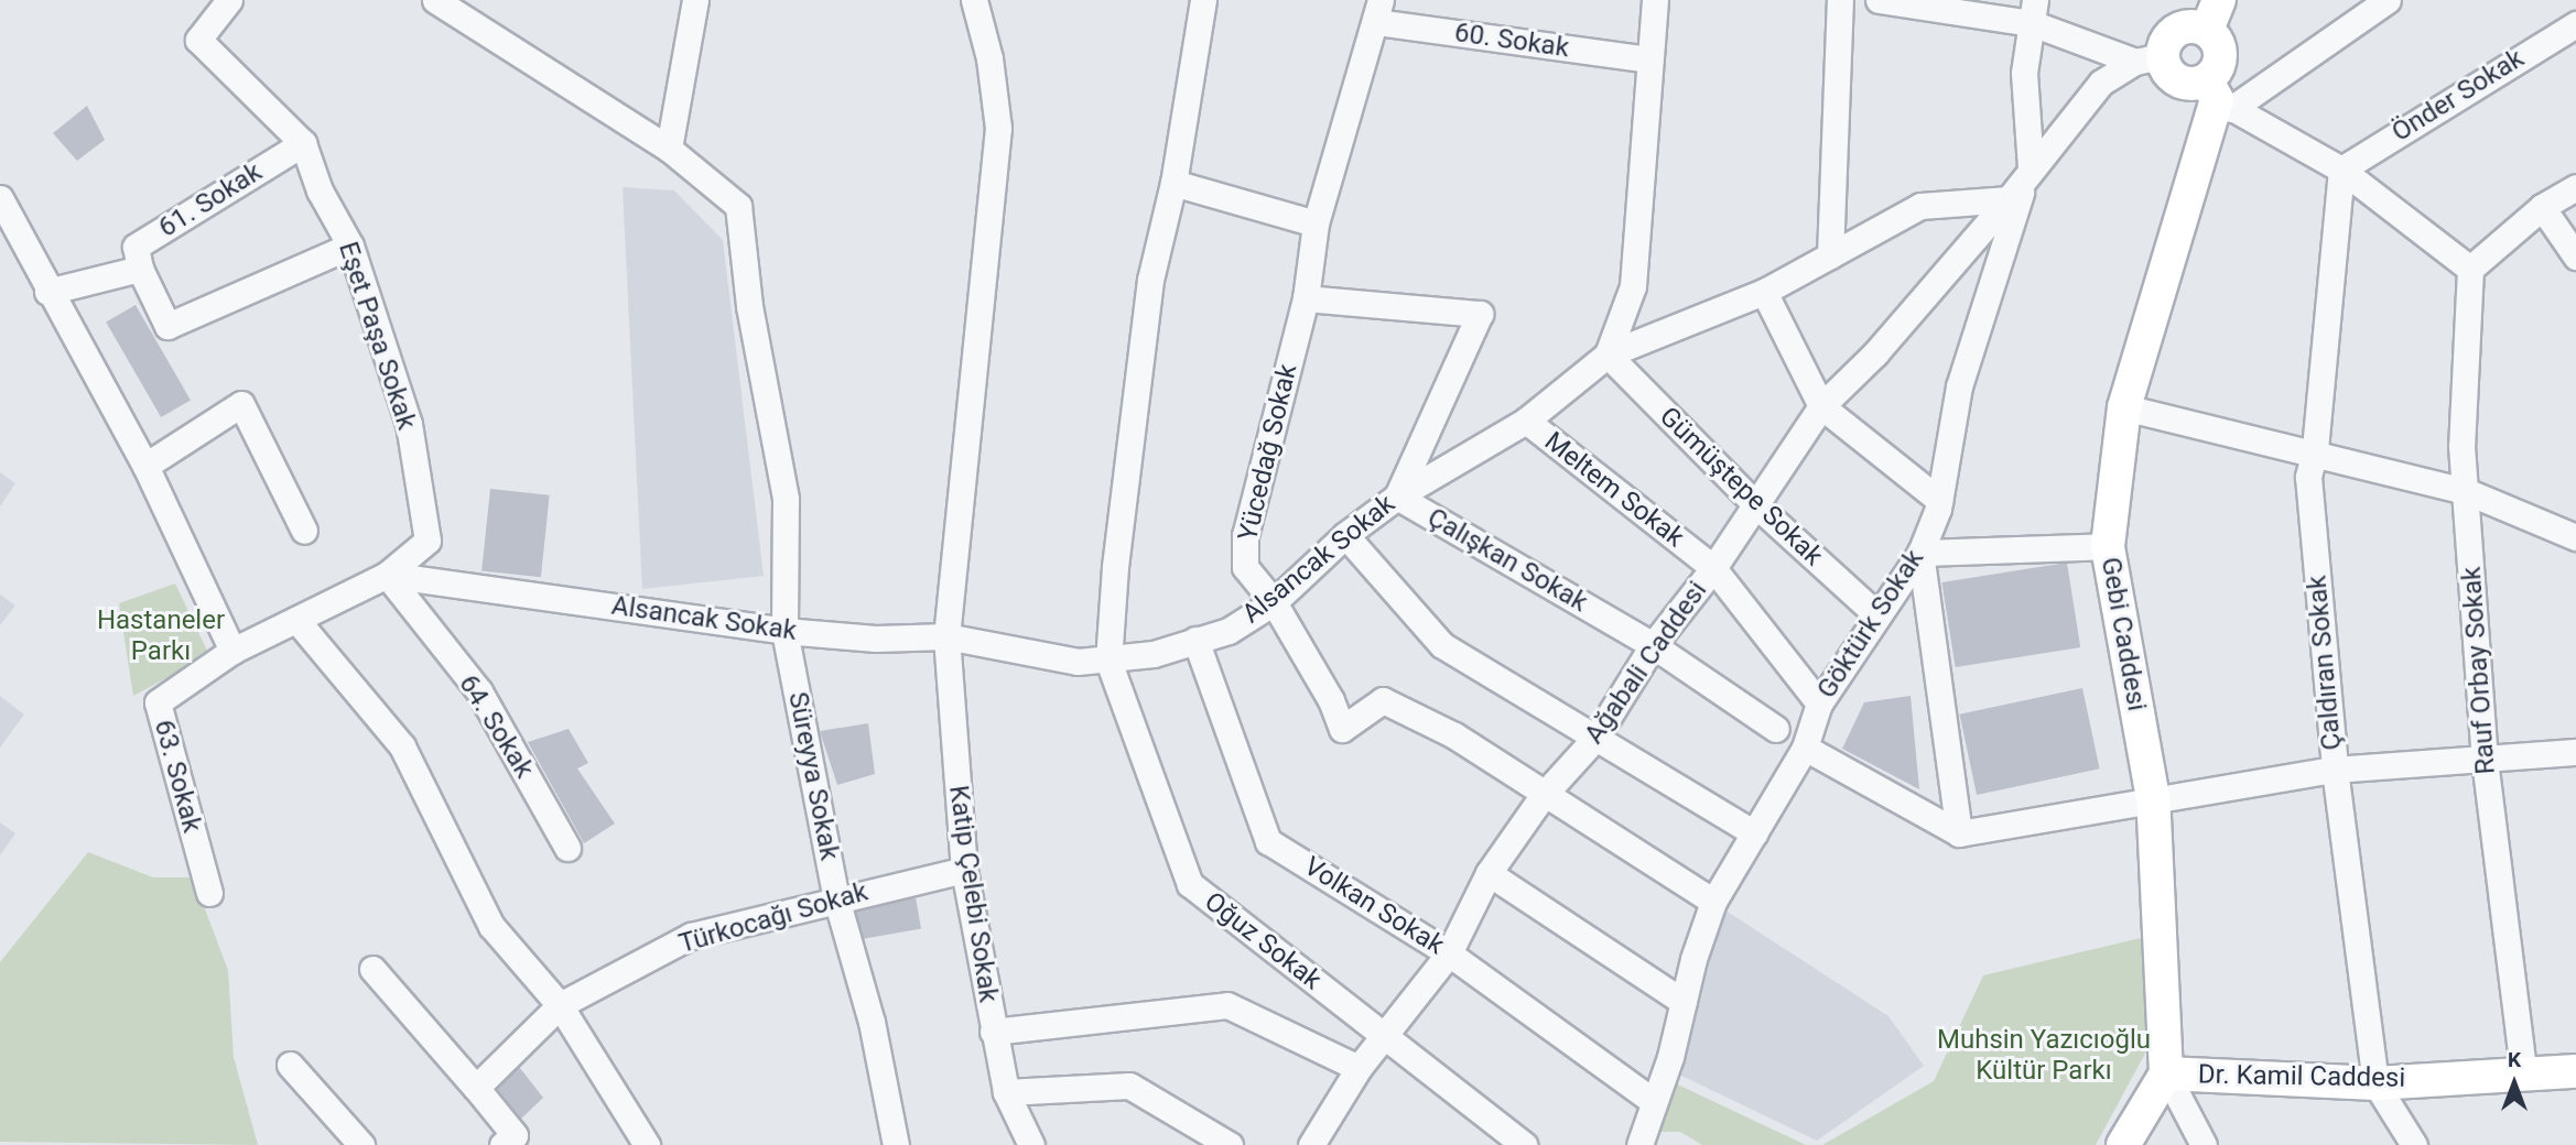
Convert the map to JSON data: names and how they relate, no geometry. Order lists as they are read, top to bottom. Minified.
{"streets":{"main road":["Gebi Caddesi","Dr. Kamil Caddesi"],"street":["60. Sokak","Önder Sokak","61. Sokak","Eşet Paşa Sokak","Yücedağ Sokak","Gümüştepe Sokak","Meltem Sokak","Alsancak Sokak","Çalışkan Sokak","Göktürk Sokak","Ağabali Caddesi","Çaldıran Sokak","Rauf Orbay Sokak","64. Sokak","63. Sokak","Süreyya Sokak","Katip Çelebi Sokak","Volkan Sokak","Türkocağı Sokak","Oğuz Sokak"]},"crossings":[["60. Sokak","Yücedağ Sokak"],["Önder Sokak","Çaldıran Sokak"],["61. Sokak","Eşet Paşa Sokak"],["Eşet Paşa Sokak","Alsancak Sokak"],["Eşet Paşa Sokak","64. Sokak"],["Yücedağ Sokak","Alsancak Sokak"],["Yücedağ Sokak","Çalışkan Sokak"],["Yücedağ Sokak","Göktürk Sokak"],["Yücedağ Sokak","Ağabali Caddesi"],["Gümüştepe Sokak","Alsancak Sokak"],["Gümüştepe Sokak","Göktürk Sokak"],["Gümüştepe Sokak","Ağabali Caddesi"],["Meltem Sokak","Alsancak Sokak"],["Meltem Sokak","Göktürk Sokak"],["Meltem Sokak","Ağabali Caddesi"],["Alsancak Sokak","Çalışkan Sokak"],["Alsancak Sokak","Ağabali Caddesi"],["Alsancak Sokak","64. Sokak"],["Alsancak Sokak","Süreyya Sokak"],["Alsancak Sokak","Katip Çelebi Sokak"],["Alsancak Sokak","Volkan Sokak"],["Alsancak Sokak","Oğuz Sokak"],["Çalışkan Sokak","Ağabali Caddesi"],["Göktürk Sokak","Volkan Sokak"],["Gebi Caddesi","Dr. Kamil Caddesi"],["Ağabali Caddesi","Volkan Sokak"],["Ağabali Caddesi","Oğuz Sokak"],["Çaldıran Sokak","Dr. Kamil Caddesi"],["Rauf Orbay Sokak","Dr. Kamil Caddesi"],["Süreyya Sokak","Türkocağı Sokak"],["Katip Çelebi Sokak","Türkocağı Sokak"]],"parks":["Hastaneler Parkı","Muhsin Yazıcıoğlu Kültür Parkı"],"north":"top"}
